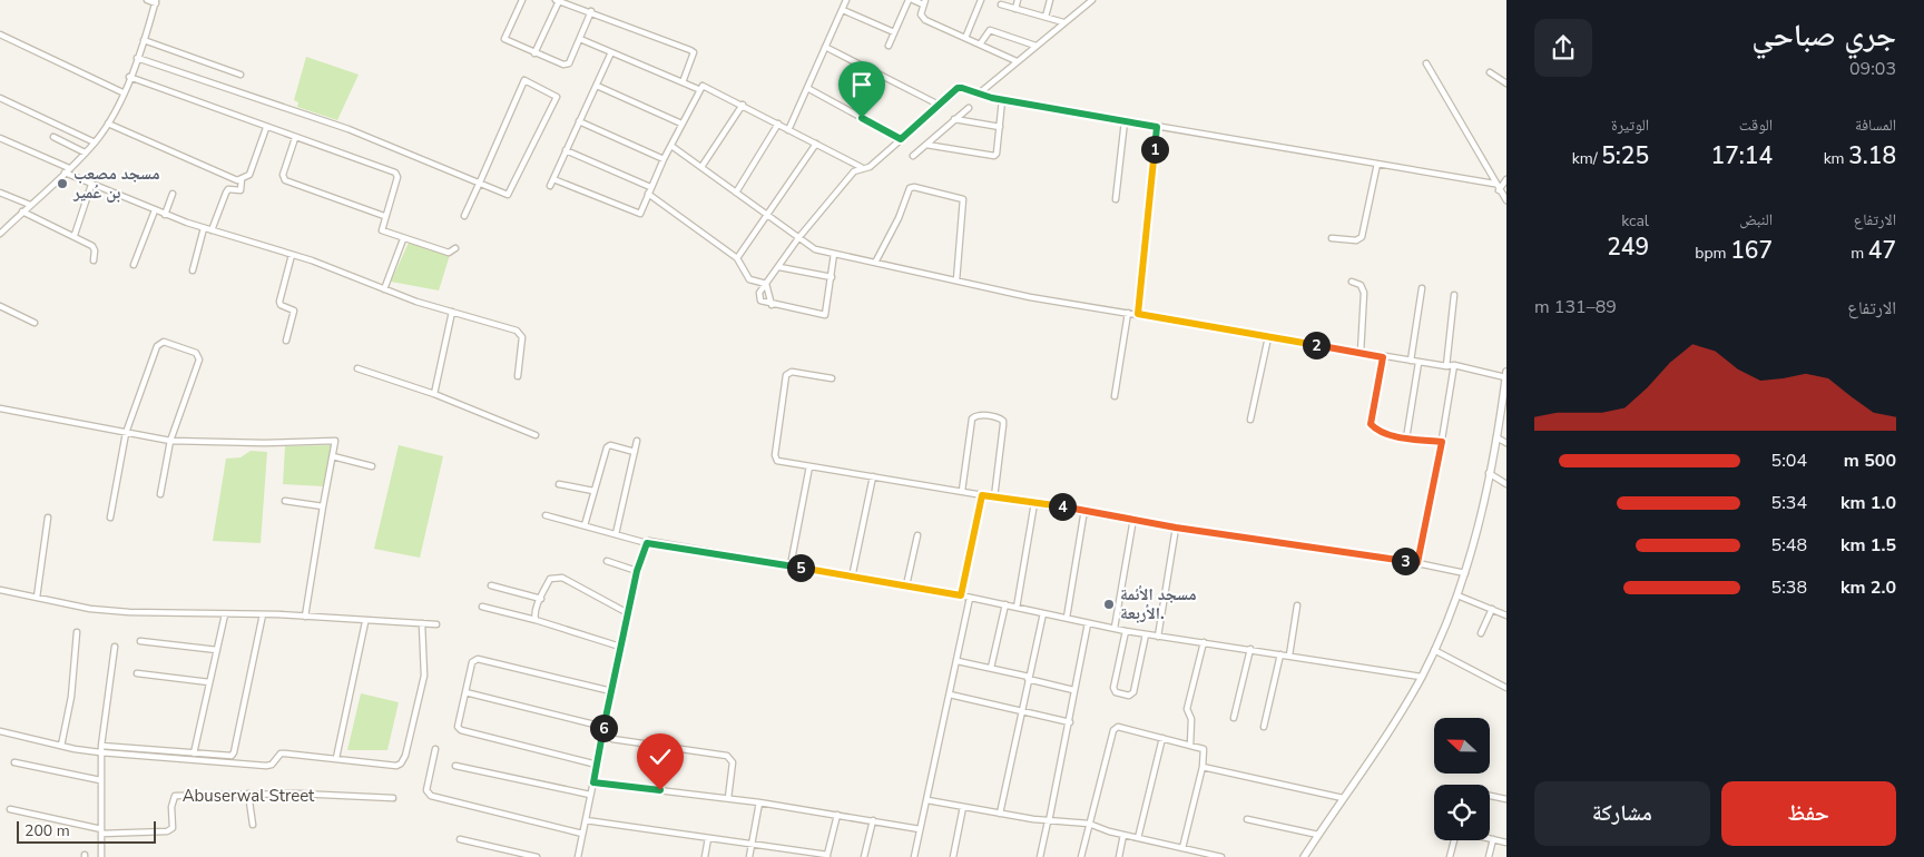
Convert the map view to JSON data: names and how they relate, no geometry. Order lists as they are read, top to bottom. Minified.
{"streets":{"street":["Abuserwal Street"]},"places":["مسجد مصعب بن عُمير","مسجد الأئمة الأربعة."],"scale_bar":"200 m","north":"left","page":{"heading":["جري صباحي","09:03"],"stats":[["المسافة","3.18 km"],["الوقت","17:14"],["الوتيرة","5:25 /km"],["الارتفاع","47 m"],["النبض","167 bpm"],["kcal","249"]],"pins":["1","2","4","3","5","6"],"chart":["الارتفاع","89–131 m"],"list":[{"name":"500 m","note":"5:04"},{"name":"1.0 km","note":"5:34"},{"name":"1.5 km","note":"5:48"},{"name":"2.0 km","note":"5:38"}],"buttons":["حفظ","مشاركة"],"scale":"200 m"}}
